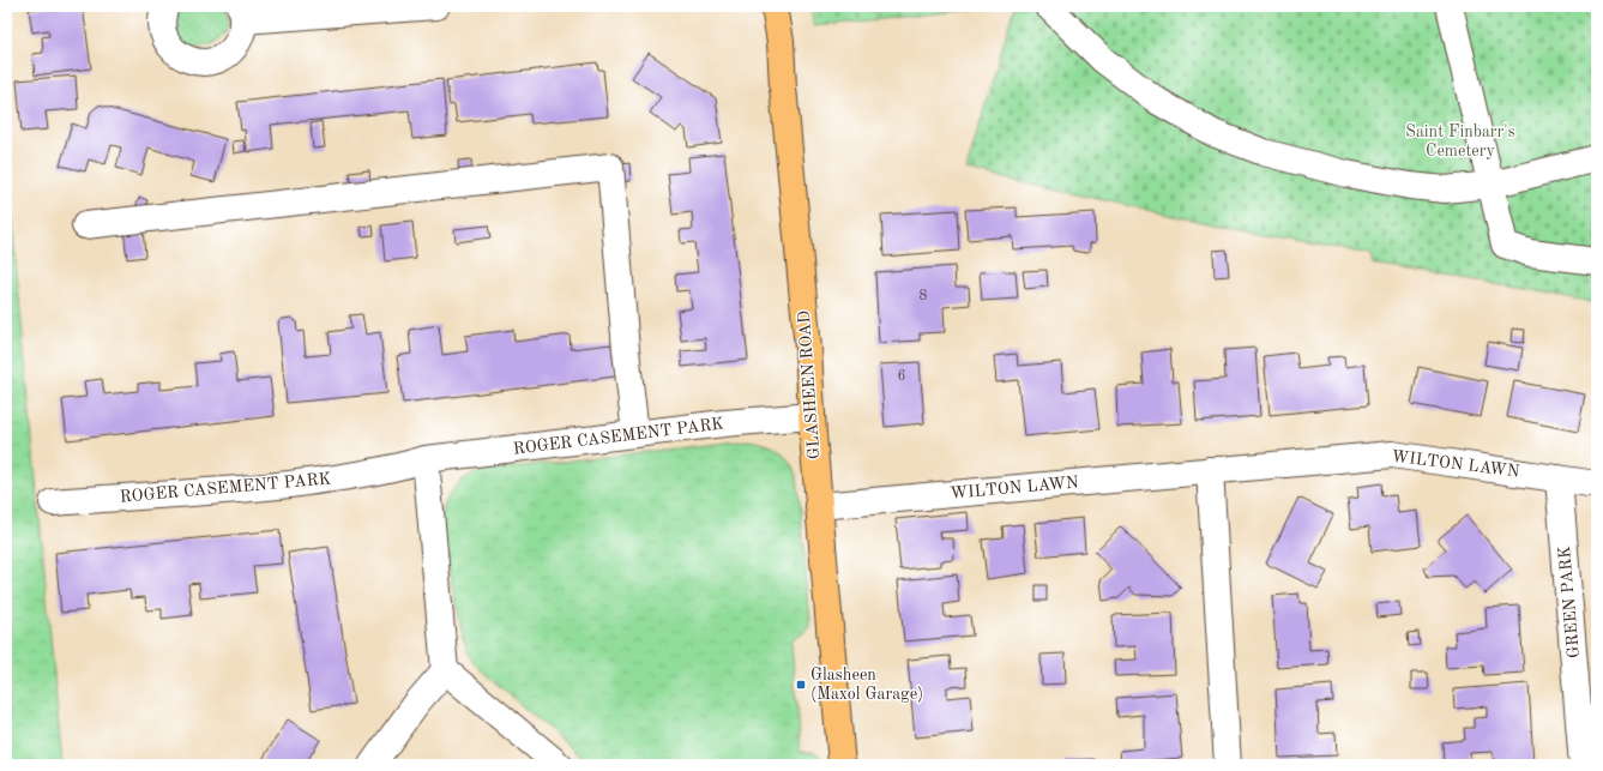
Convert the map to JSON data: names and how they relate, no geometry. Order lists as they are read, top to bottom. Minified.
{"streets":{"main road":["GLASHEEN ROAD"],"street":["ROGER CASEMENT PARK","WILTON LAWN","GREEN PARK"]},"crossings":[["GLASHEEN ROAD","ROGER CASEMENT PARK"],["GLASHEEN ROAD","WILTON LAWN"],["WILTON LAWN","GREEN PARK"]],"parks":["Saint Finbarr's Cemetery"],"places":{"transit":["Glasheen (Maxol Garage)"]},"house_numbers":["8","6"]}
